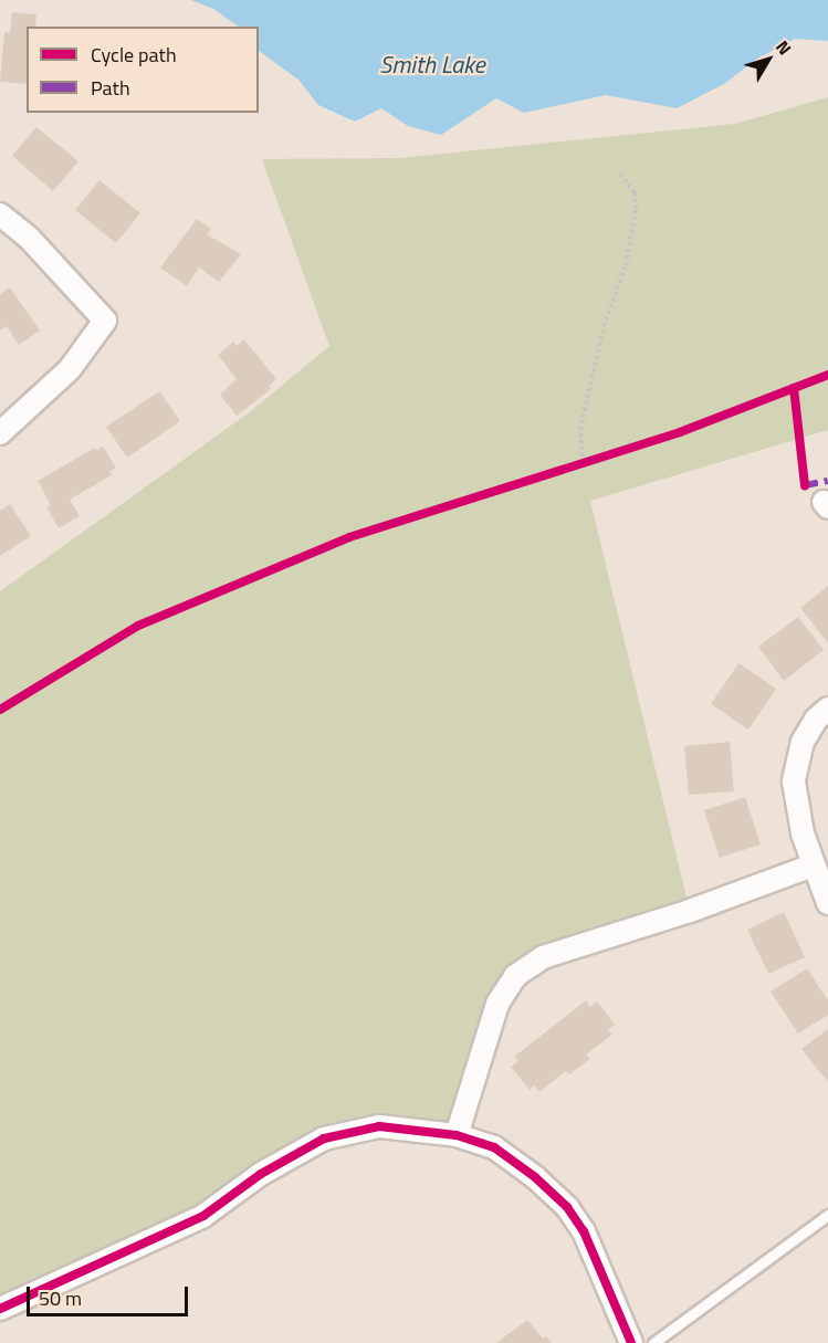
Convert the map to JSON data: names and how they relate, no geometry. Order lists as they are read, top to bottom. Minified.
{"water":["Smith Lake"],"legend":["Cycle path","Path"],"scale_bar":"50 m","north":"top right"}
